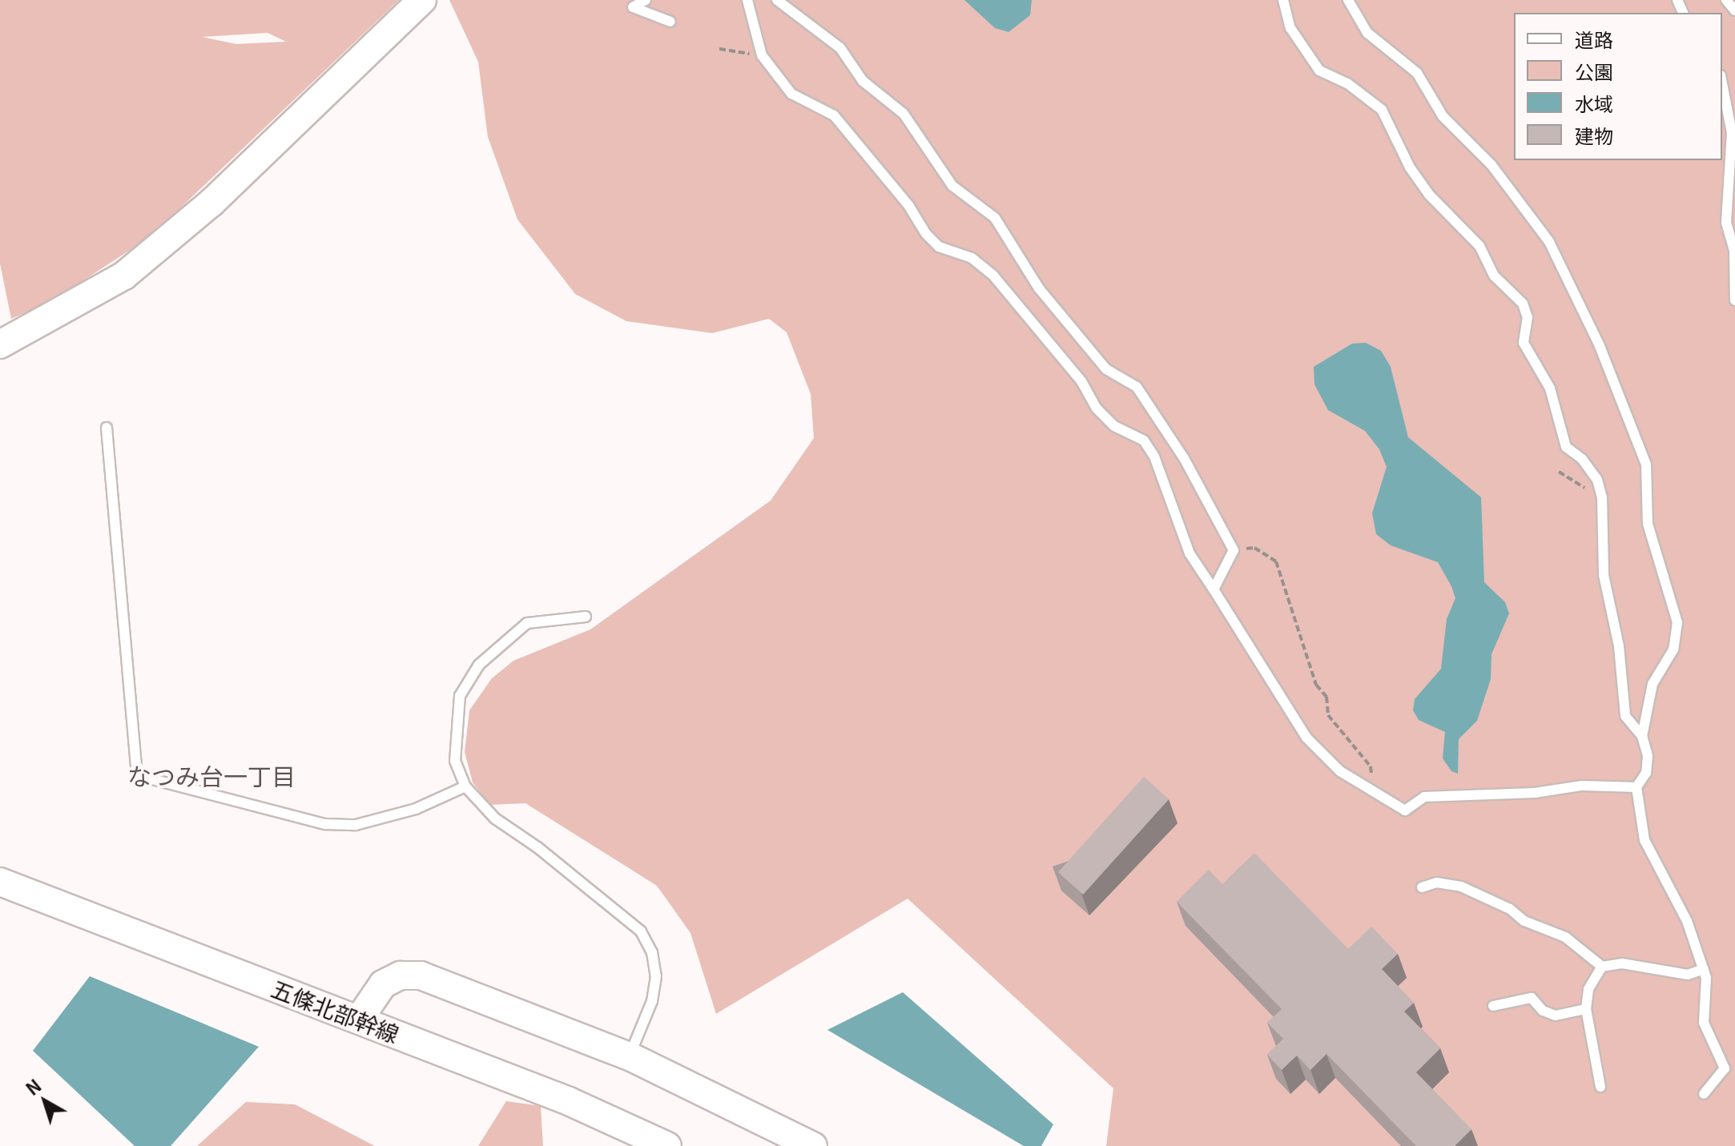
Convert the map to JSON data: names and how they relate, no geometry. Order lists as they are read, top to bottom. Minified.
{"streets":{"street":["五條北部幹線"]},"districts":["なつみ台一丁目"],"legend":["道路","公園","水域","建物"],"north":"top left"}
